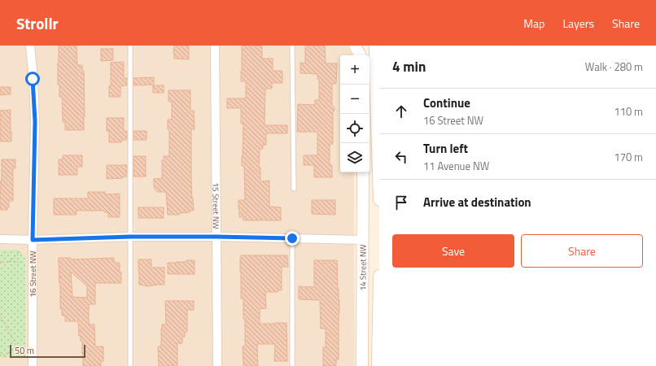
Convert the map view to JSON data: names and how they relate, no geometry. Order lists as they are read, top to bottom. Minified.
{"streets":{"main road":["14 Street NW"],"street":["15 Street NW","16 Street NW"]},"scale_bar":"50 m","page":{"header":"Strollr","nav":["Map","Layers","Share"],"heading":["4 min","Walk · 280 m"],"map_buttons":["+","−"],"list":[["Continue","16 Street NW","110 m"],["Turn left","11 Avenue NW","170 m"],"Arrive at destination"],"buttons":["Save","Share"],"scale":"50 m"}}
